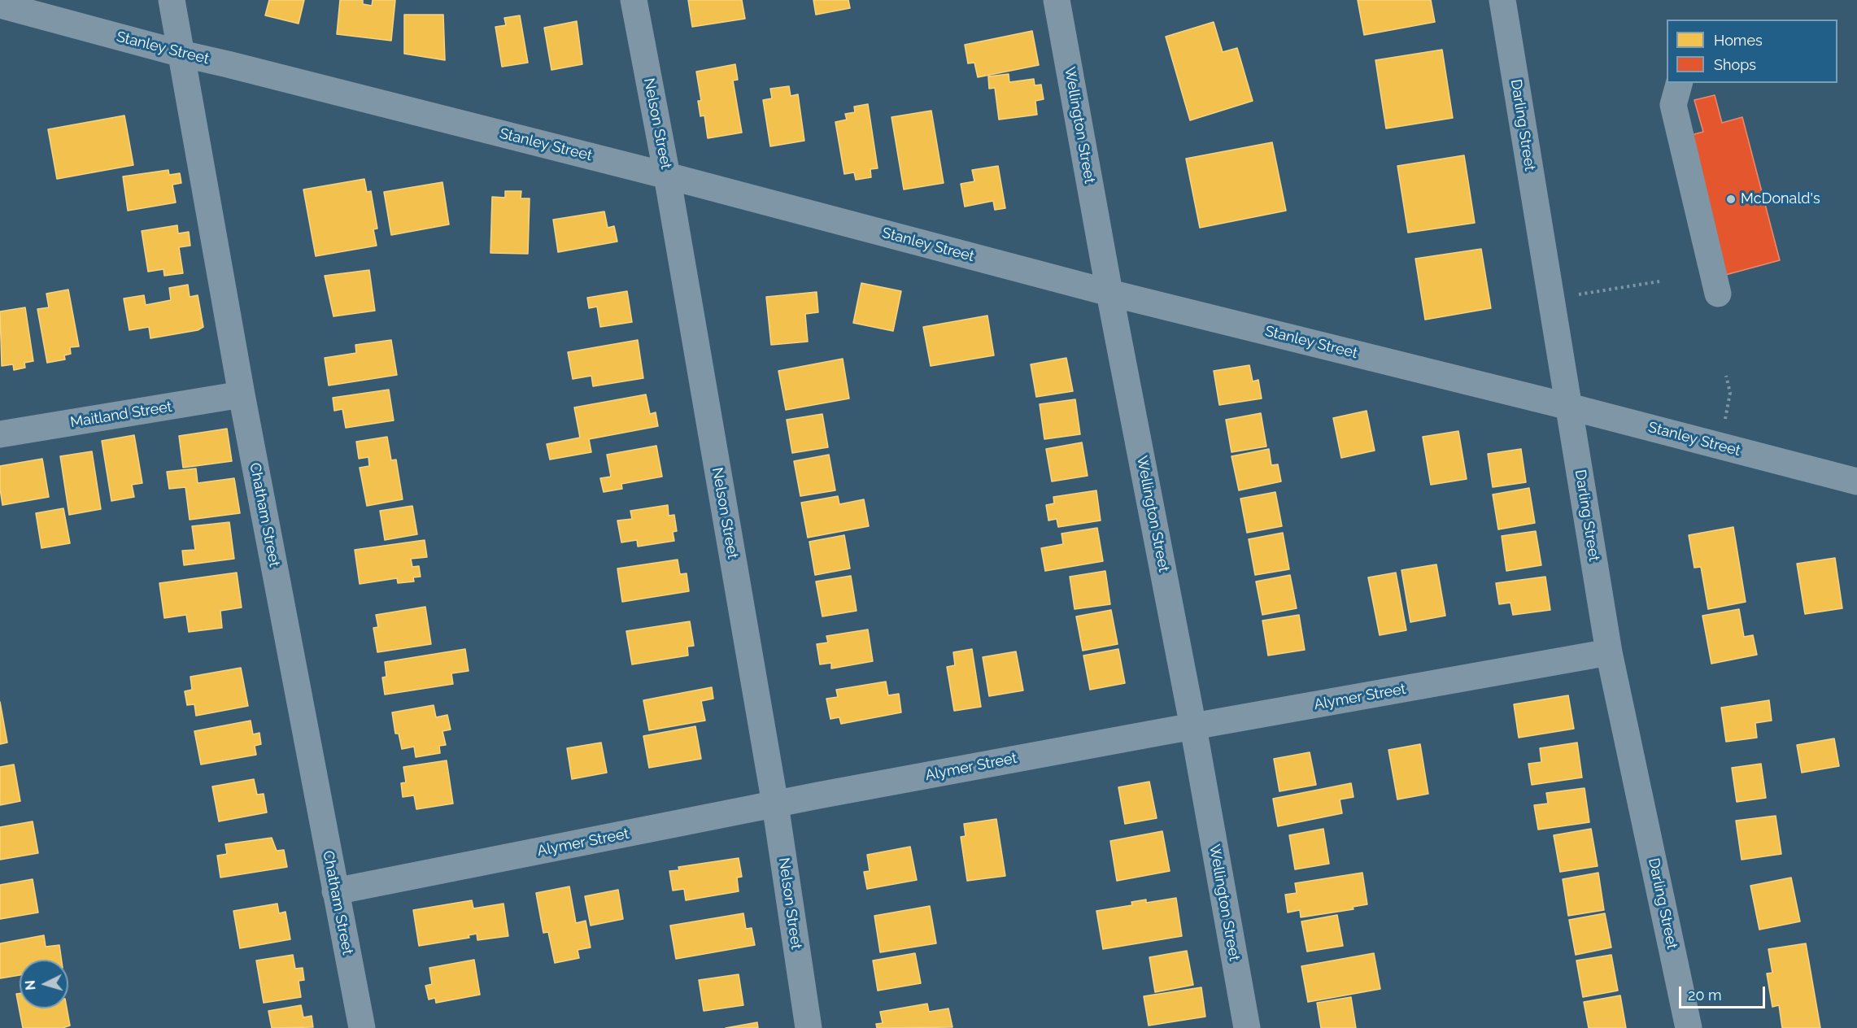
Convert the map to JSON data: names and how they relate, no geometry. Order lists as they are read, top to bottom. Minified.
{"streets":{"street":["Stanley Street","Nelson Street","Wellington Street","Darling Street","Maitland Street","Chatham Street","Alymer Street"]},"crossings":[["Stanley Street","Nelson Street"],["Stanley Street","Wellington Street"],["Stanley Street","Darling Street"],["Stanley Street","Chatham Street"],["Nelson Street","Alymer Street"],["Wellington Street","Alymer Street"],["Darling Street","Alymer Street"],["Maitland Street","Chatham Street"],["Chatham Street","Alymer Street"]],"places":["McDonald's"],"legend":["Homes","Shops"],"scale_bar":"20 m","north":"left"}
